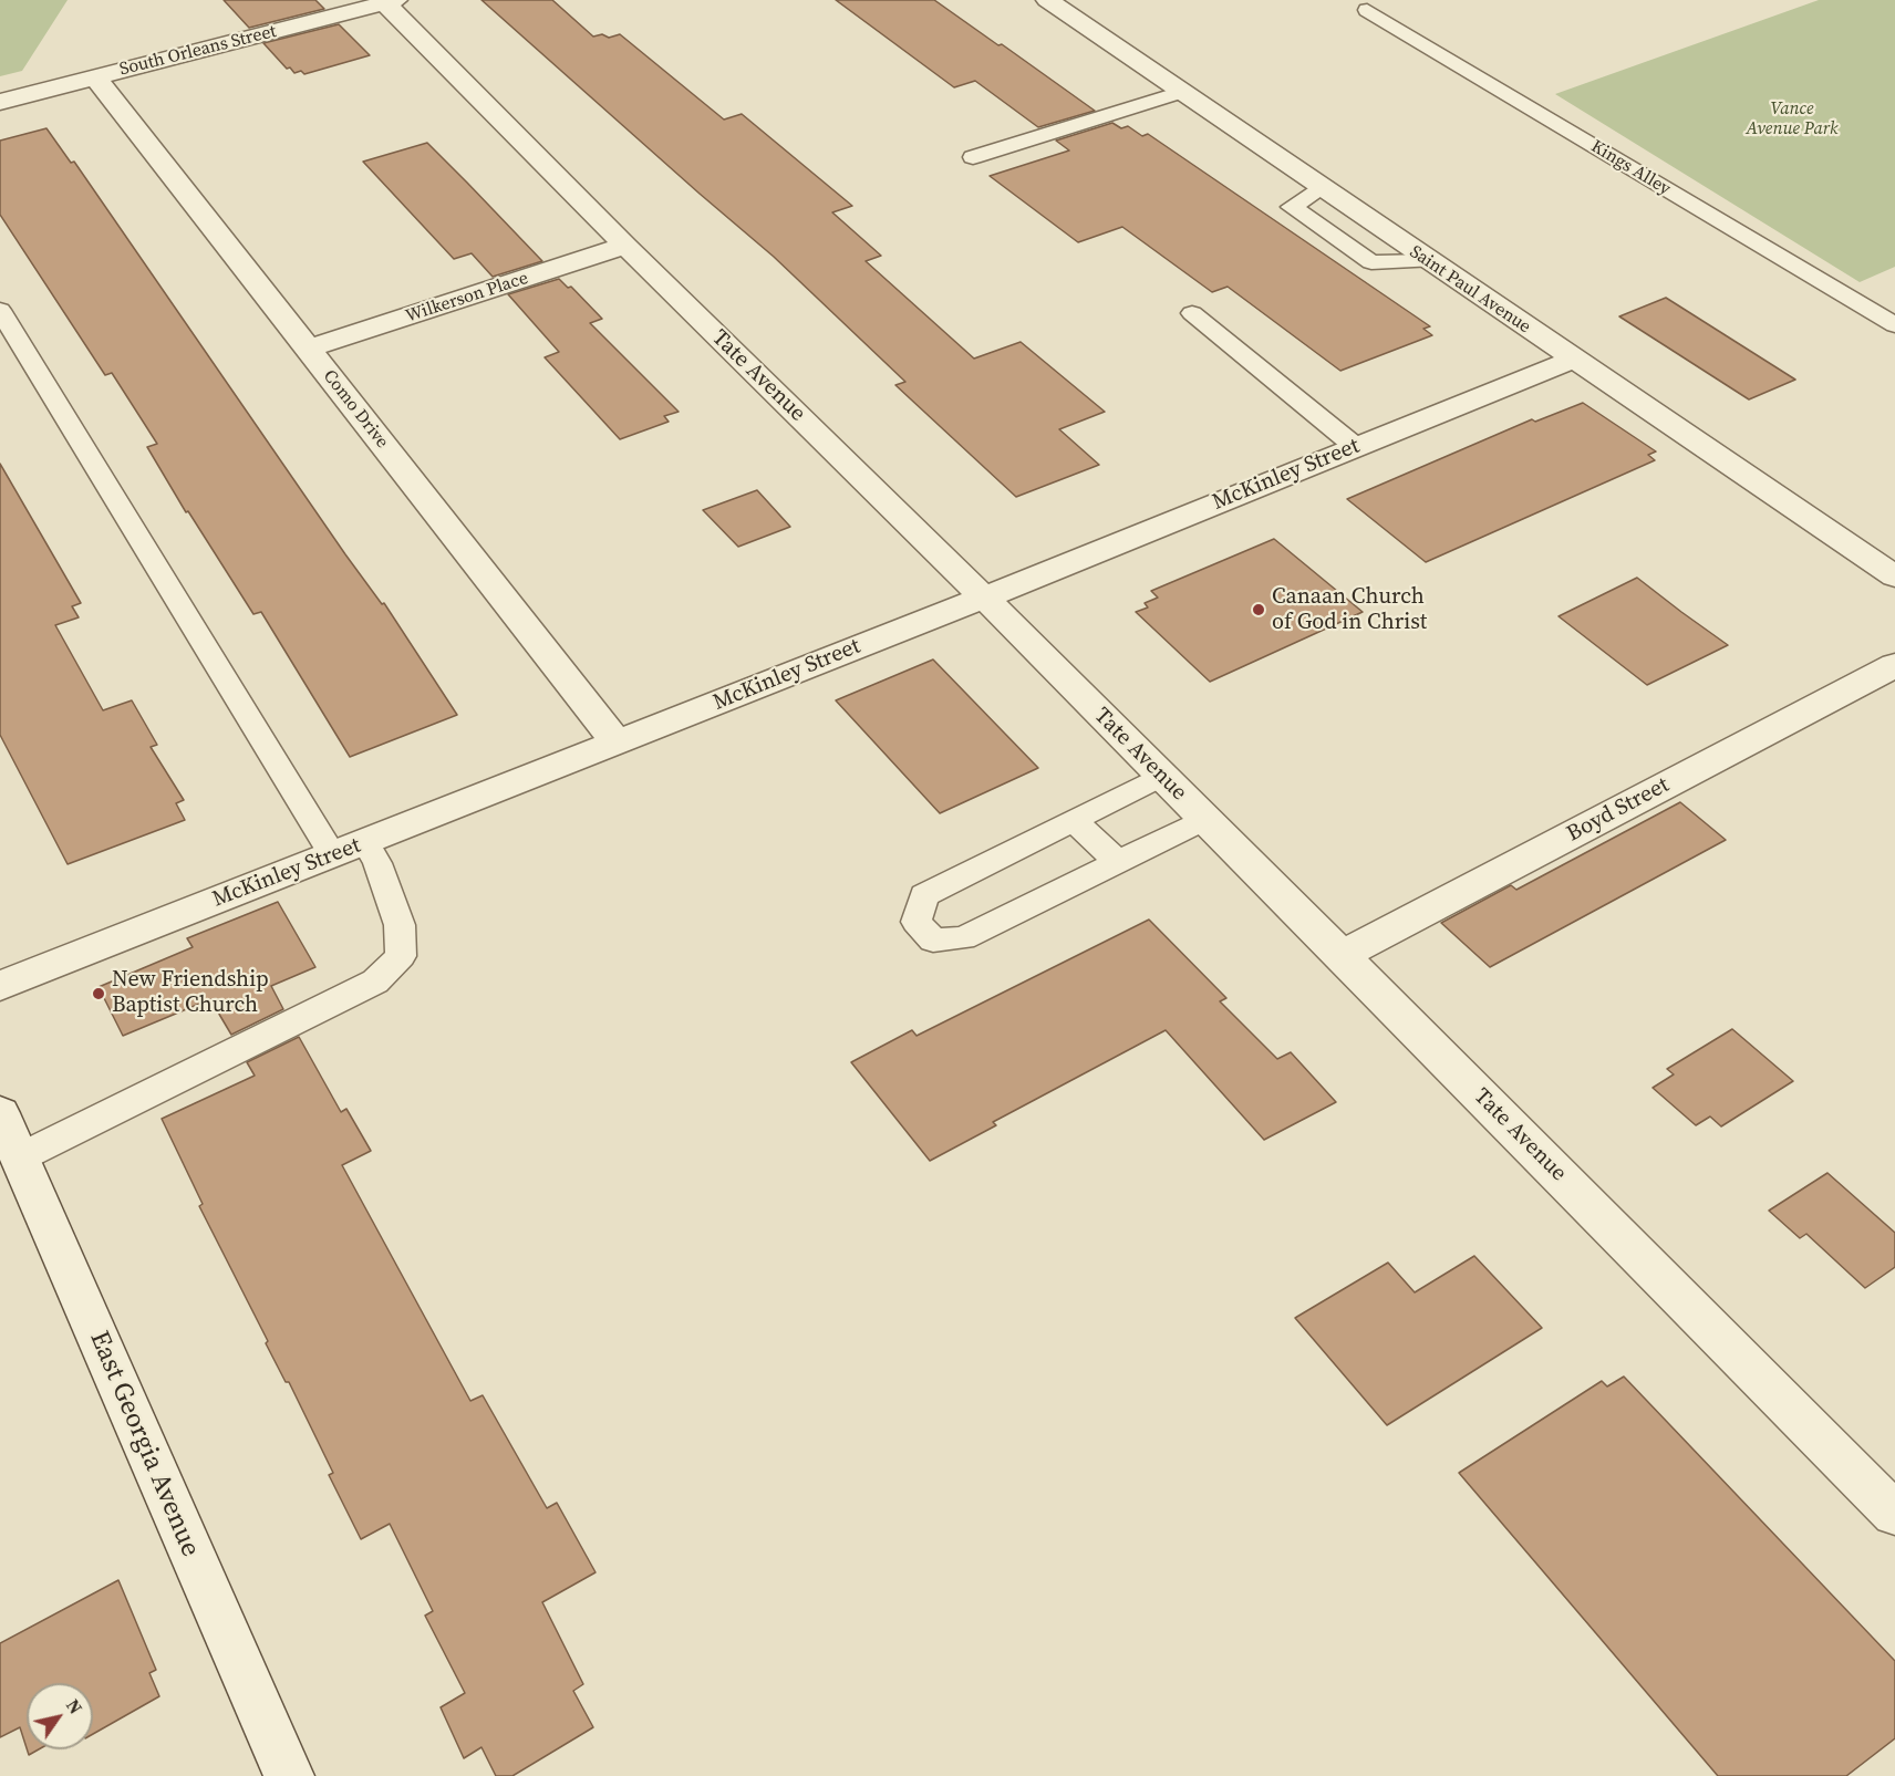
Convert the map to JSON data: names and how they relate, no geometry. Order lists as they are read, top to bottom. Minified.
{"streets":{"street":["South Orleans Street","Saint Paul Avenue","Wilkerson Place","Tate Avenue","Como Drive","McKinley Street","Boyd Street","East Georgia Avenue"],"lane":["Kings Alley"]},"crossings":[["South Orleans Street","Tate Avenue"],["South Orleans Street","Como Drive"],["Saint Paul Avenue","McKinley Street"],["Wilkerson Place","Tate Avenue"],["Wilkerson Place","Como Drive"],["Tate Avenue","McKinley Street"],["Tate Avenue","Boyd Street"],["Como Drive","McKinley Street"]],"parks":["Vance Avenue Park"],"places":["Canaan Church of God in Christ","New Friendship Baptist Church"],"north":"top right"}
